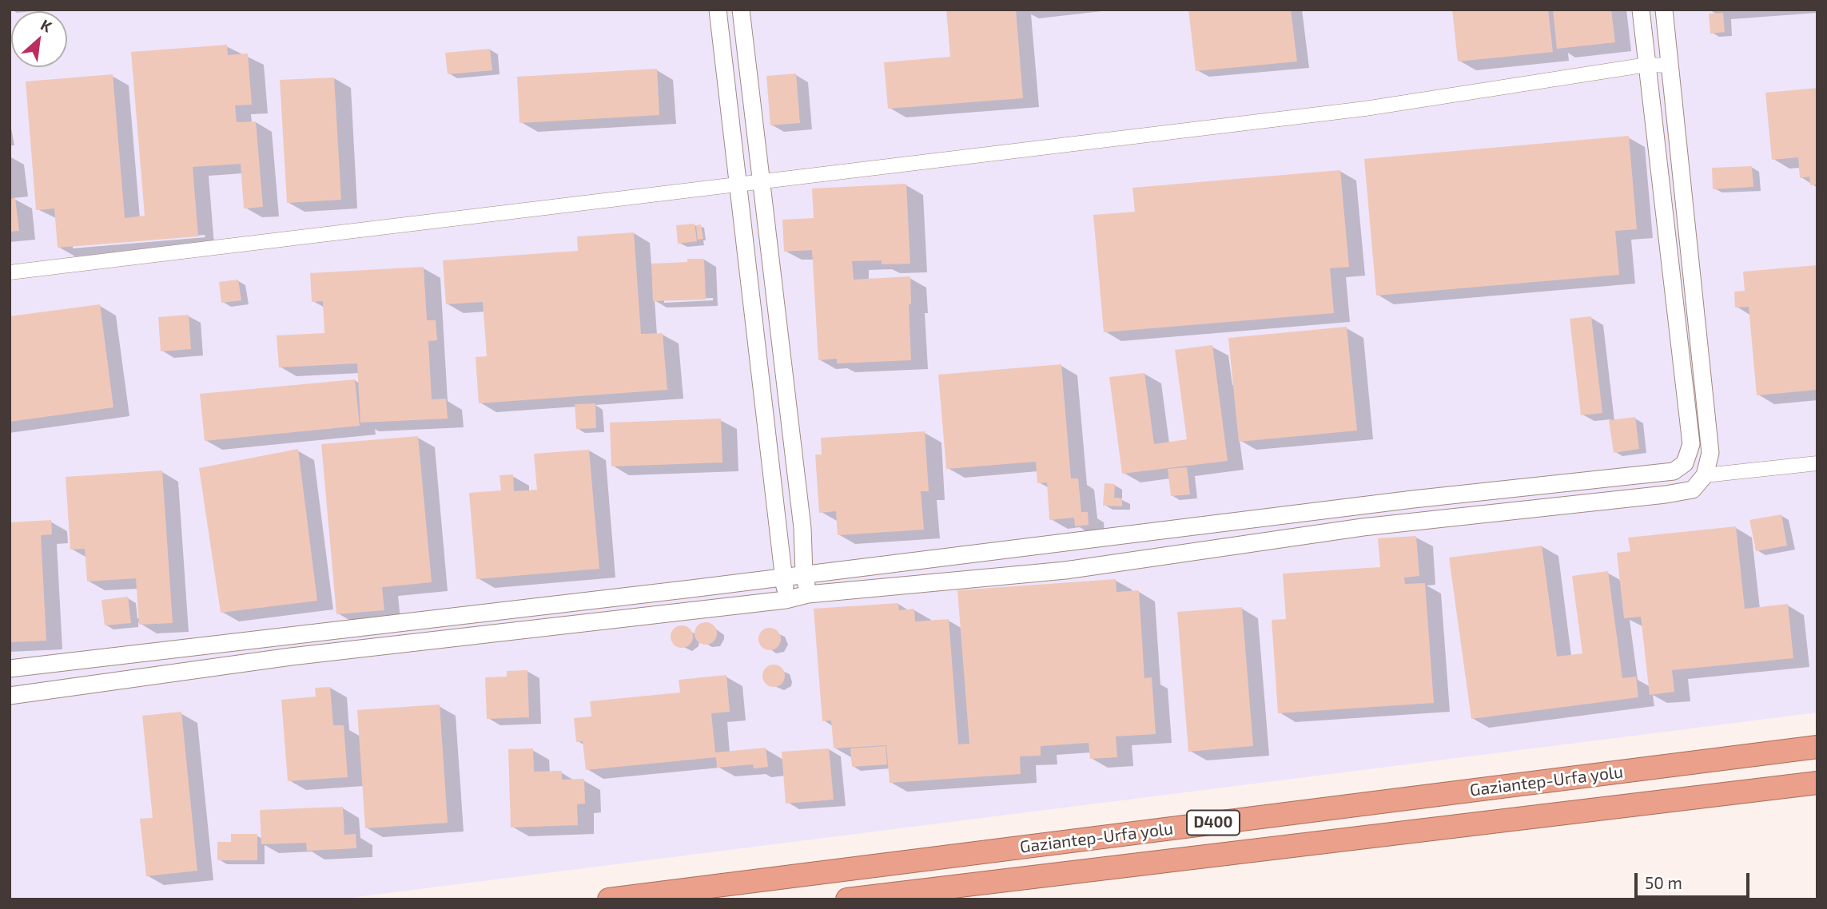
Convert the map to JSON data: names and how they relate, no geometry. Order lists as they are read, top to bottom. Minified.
{"streets":{"highway":["Gaziantep-Urfa yolu","D400"]},"scale_bar":"50 m","north":"top right"}
